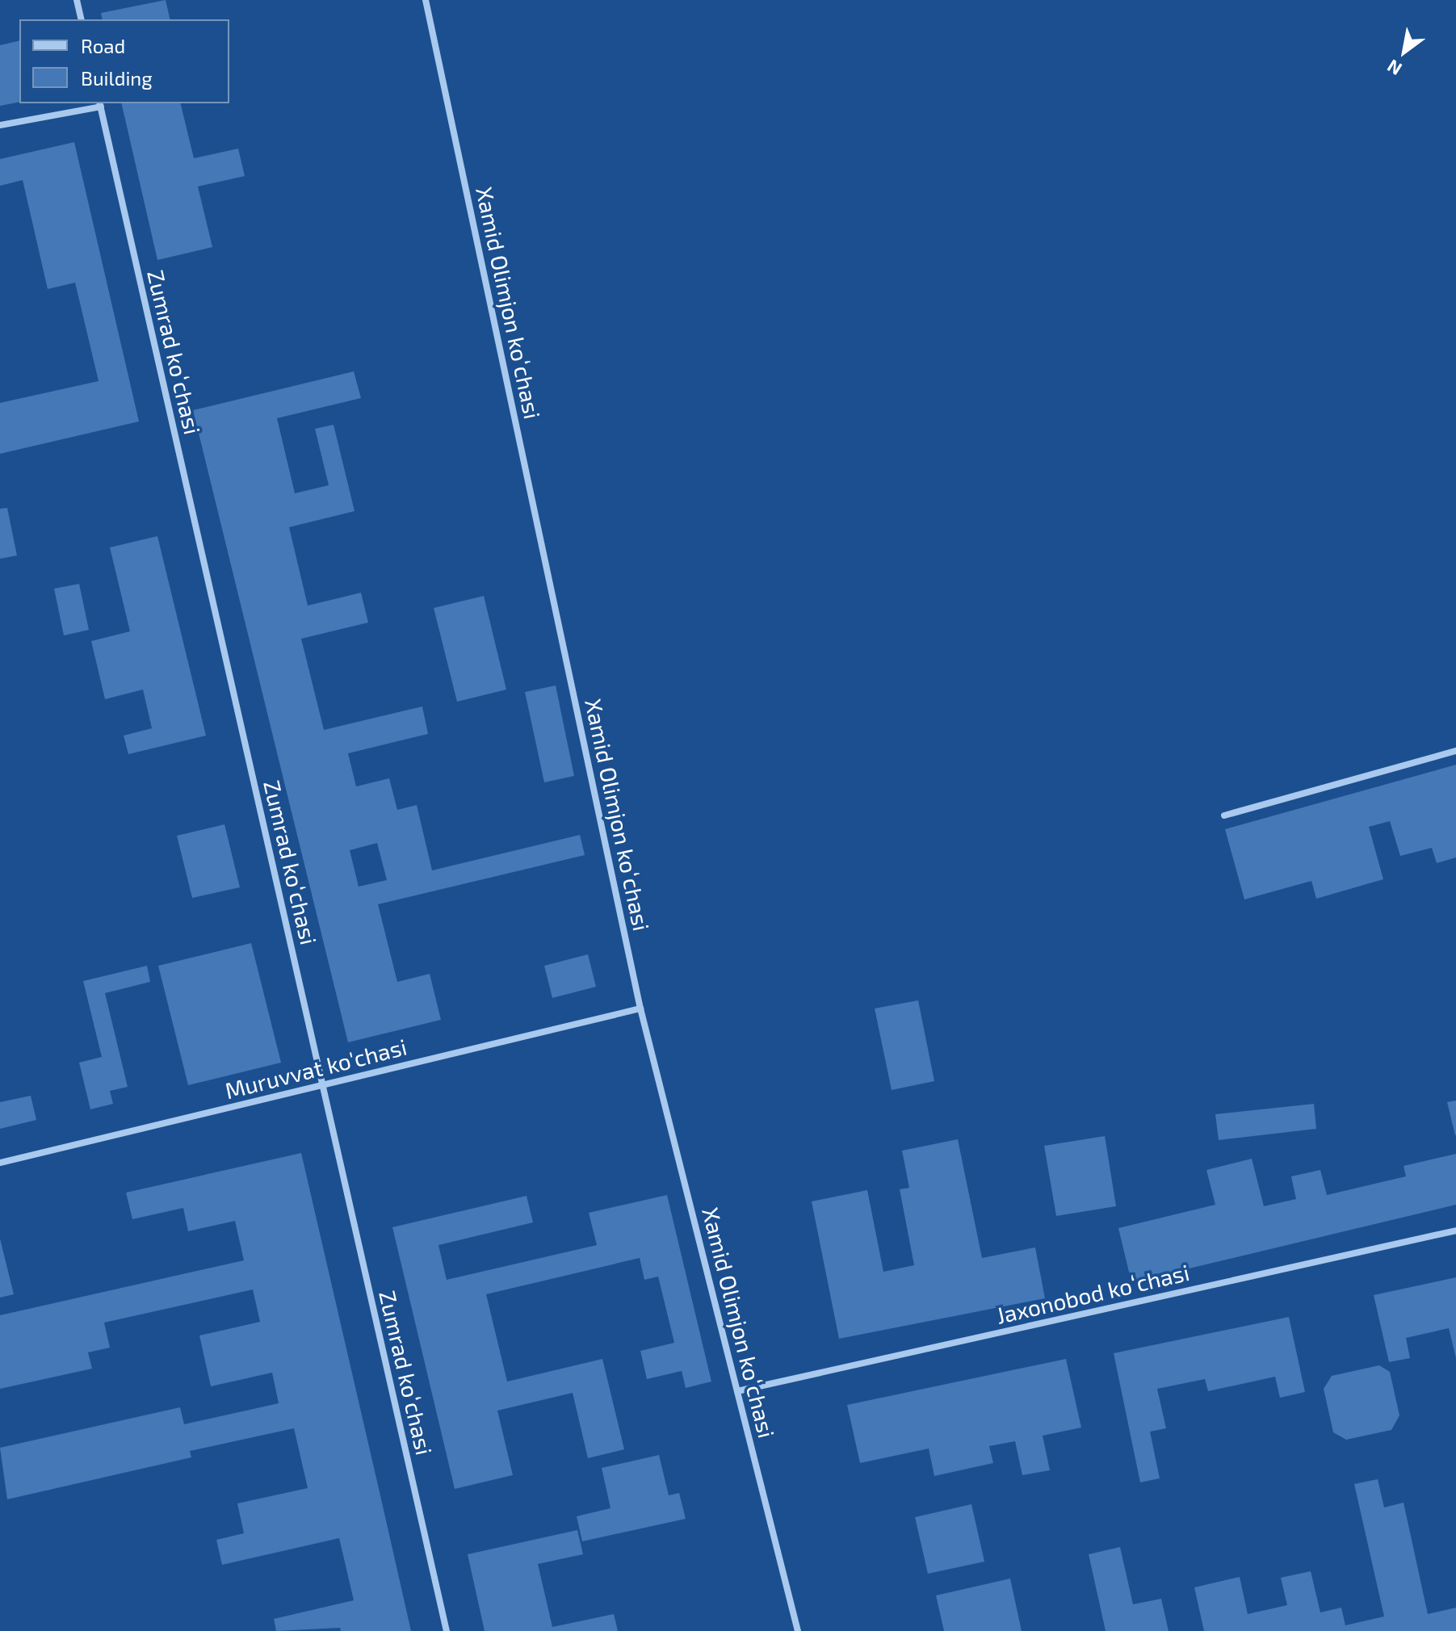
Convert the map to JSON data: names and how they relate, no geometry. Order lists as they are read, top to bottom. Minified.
{"streets":{"street":["Xamid Olimjon koʻchasi","Zumrad koʻchasi","Muruvvat ko'chasi","Jaxonobod koʻchasi"]},"crossings":[["Xamid Olimjon koʻchasi","Muruvvat ko'chasi"],["Xamid Olimjon koʻchasi","Jaxonobod koʻchasi"],["Zumrad koʻchasi","Muruvvat ko'chasi"]],"legend":["Road","Building"],"north":"bottom left"}
